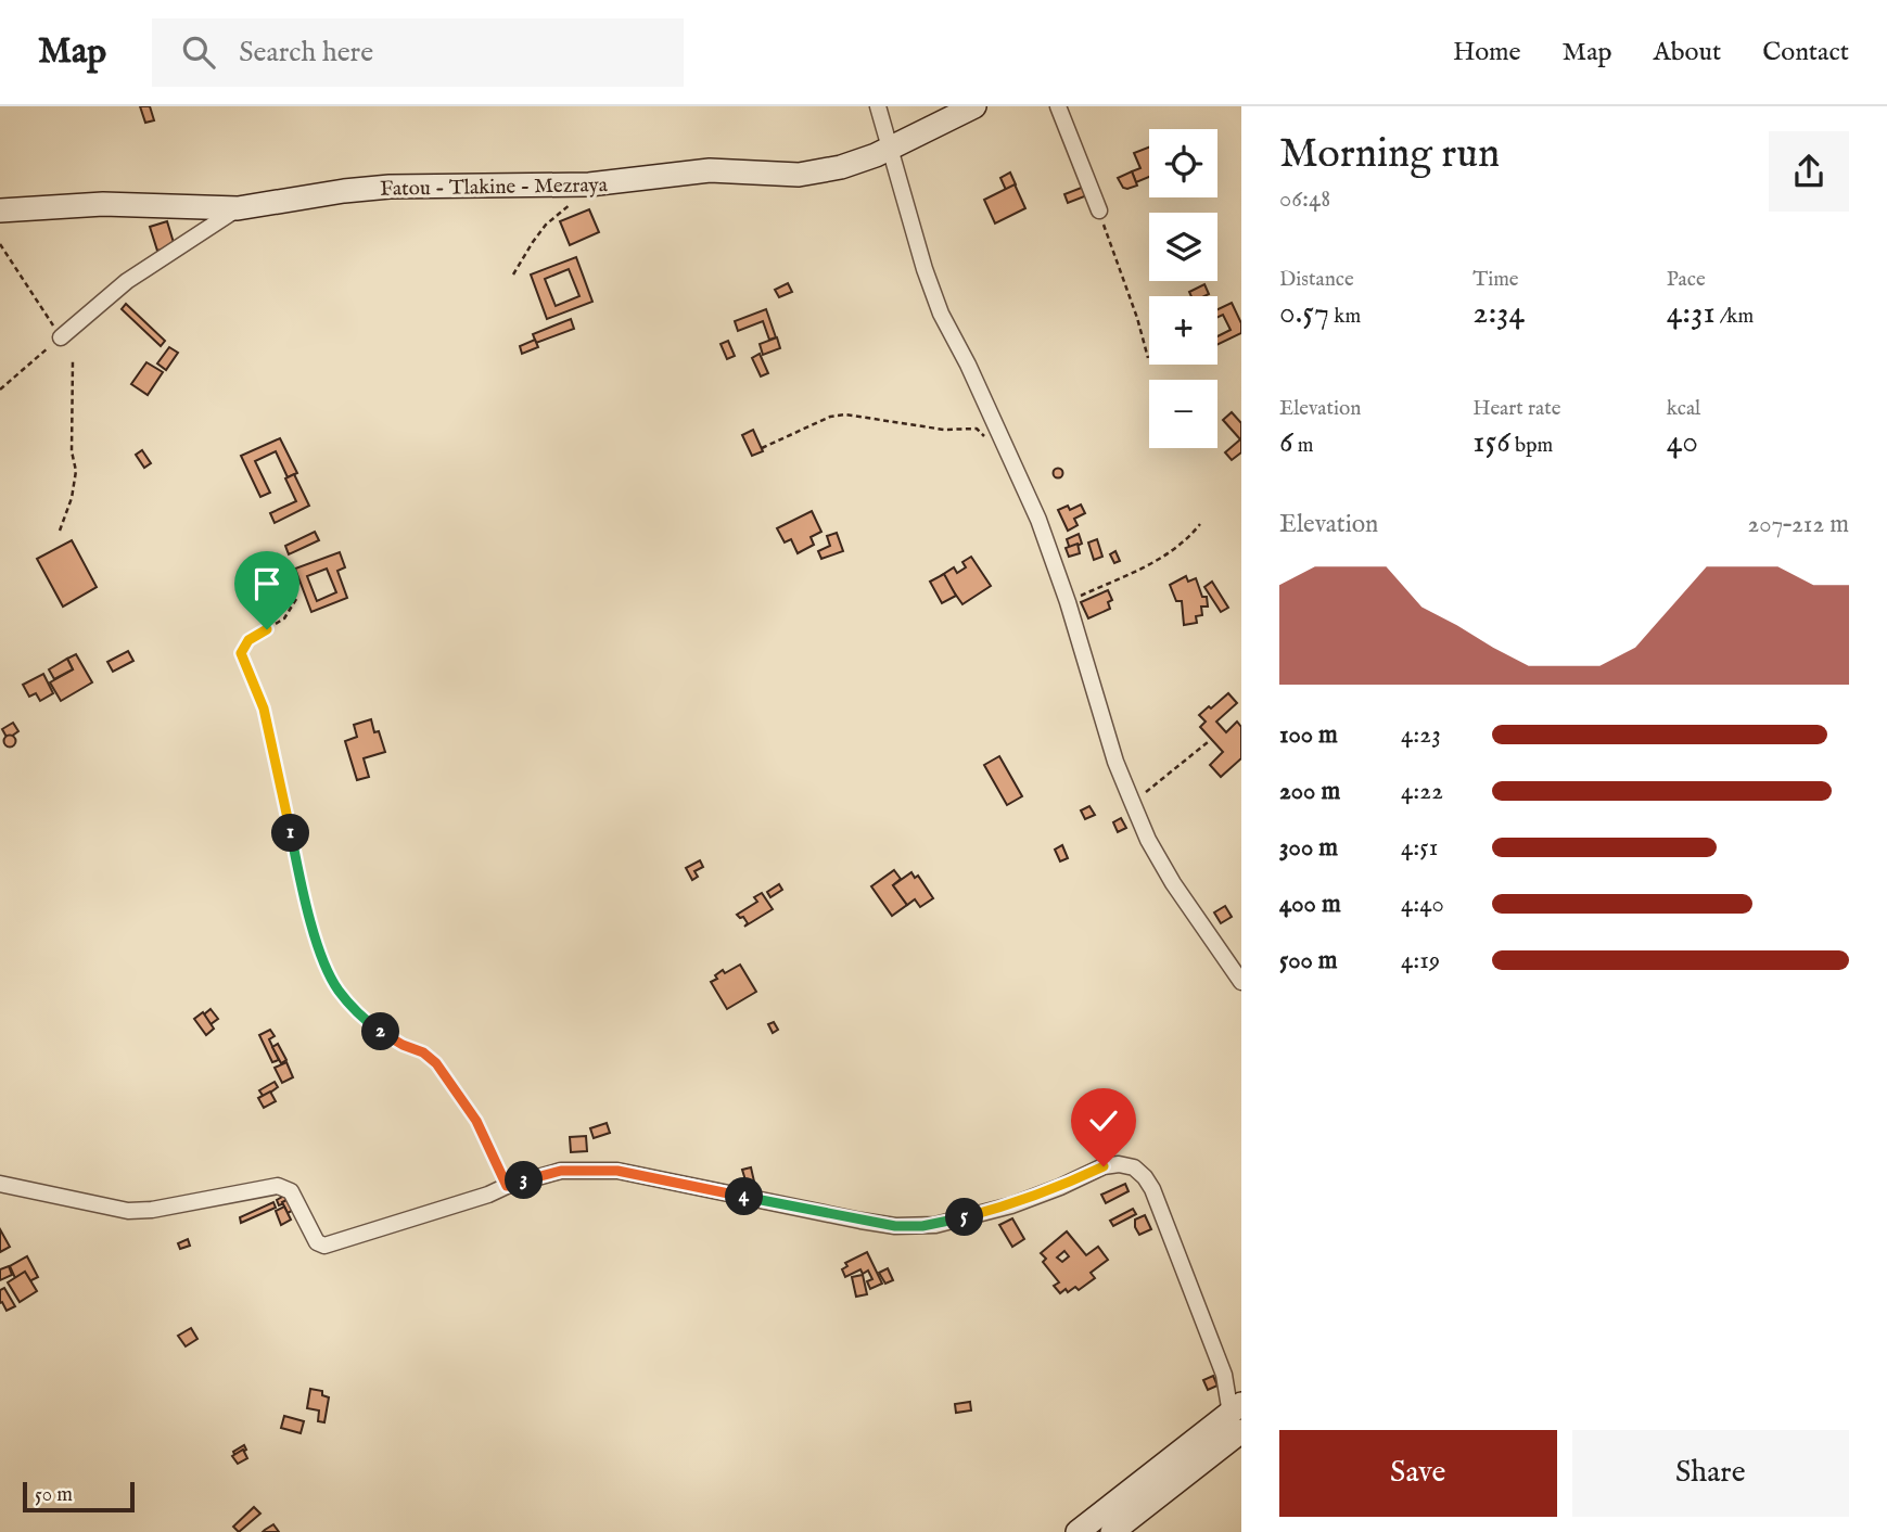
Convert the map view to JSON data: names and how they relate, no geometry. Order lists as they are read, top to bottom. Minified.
{"streets":{"street":["Fatou - Tlakine - Mezraya"]},"scale_bar":"50 m","page":{"header":"Map","search":"Search here","nav":["Home","Map","About","Contact"],"heading":["Morning run","06:48"],"map_buttons":["+","−"],"stats":[["Distance","0.57 km"],["Time","2:34"],["Pace","4:31 /km"],["Elevation","6 m"],["Heart rate","156 bpm"],["kcal","40"]],"chart":["Elevation","207–212 m"],"list":[{"name":"100 m","note":"4:23"},{"name":"200 m","note":"4:22"},{"name":"300 m","note":"4:51"},{"name":"400 m","note":"4:40"},{"name":"500 m","note":"4:19"}],"pins":["1","2","3","4","5"],"buttons":["Save","Share"],"scale":"50 m"}}
